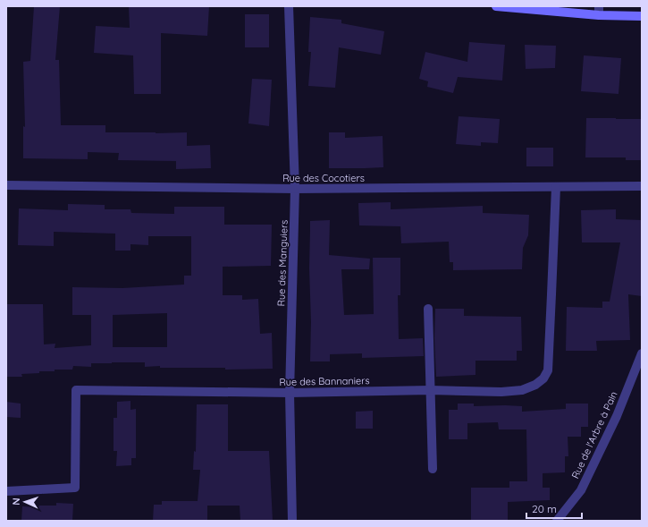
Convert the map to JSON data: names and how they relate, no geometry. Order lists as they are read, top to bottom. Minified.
{"streets":{"street":["Rue des Cocotiers","Rue des Manguiers","Rue des Bannaniers","Rue de l'Arbre à Pain"]},"crossings":[["Rue des Cocotiers","Rue des Manguiers"],["Rue des Cocotiers","Rue des Bannaniers"],["Rue des Manguiers","Rue des Bannaniers"]],"scale_bar":"20 m","north":"left"}
